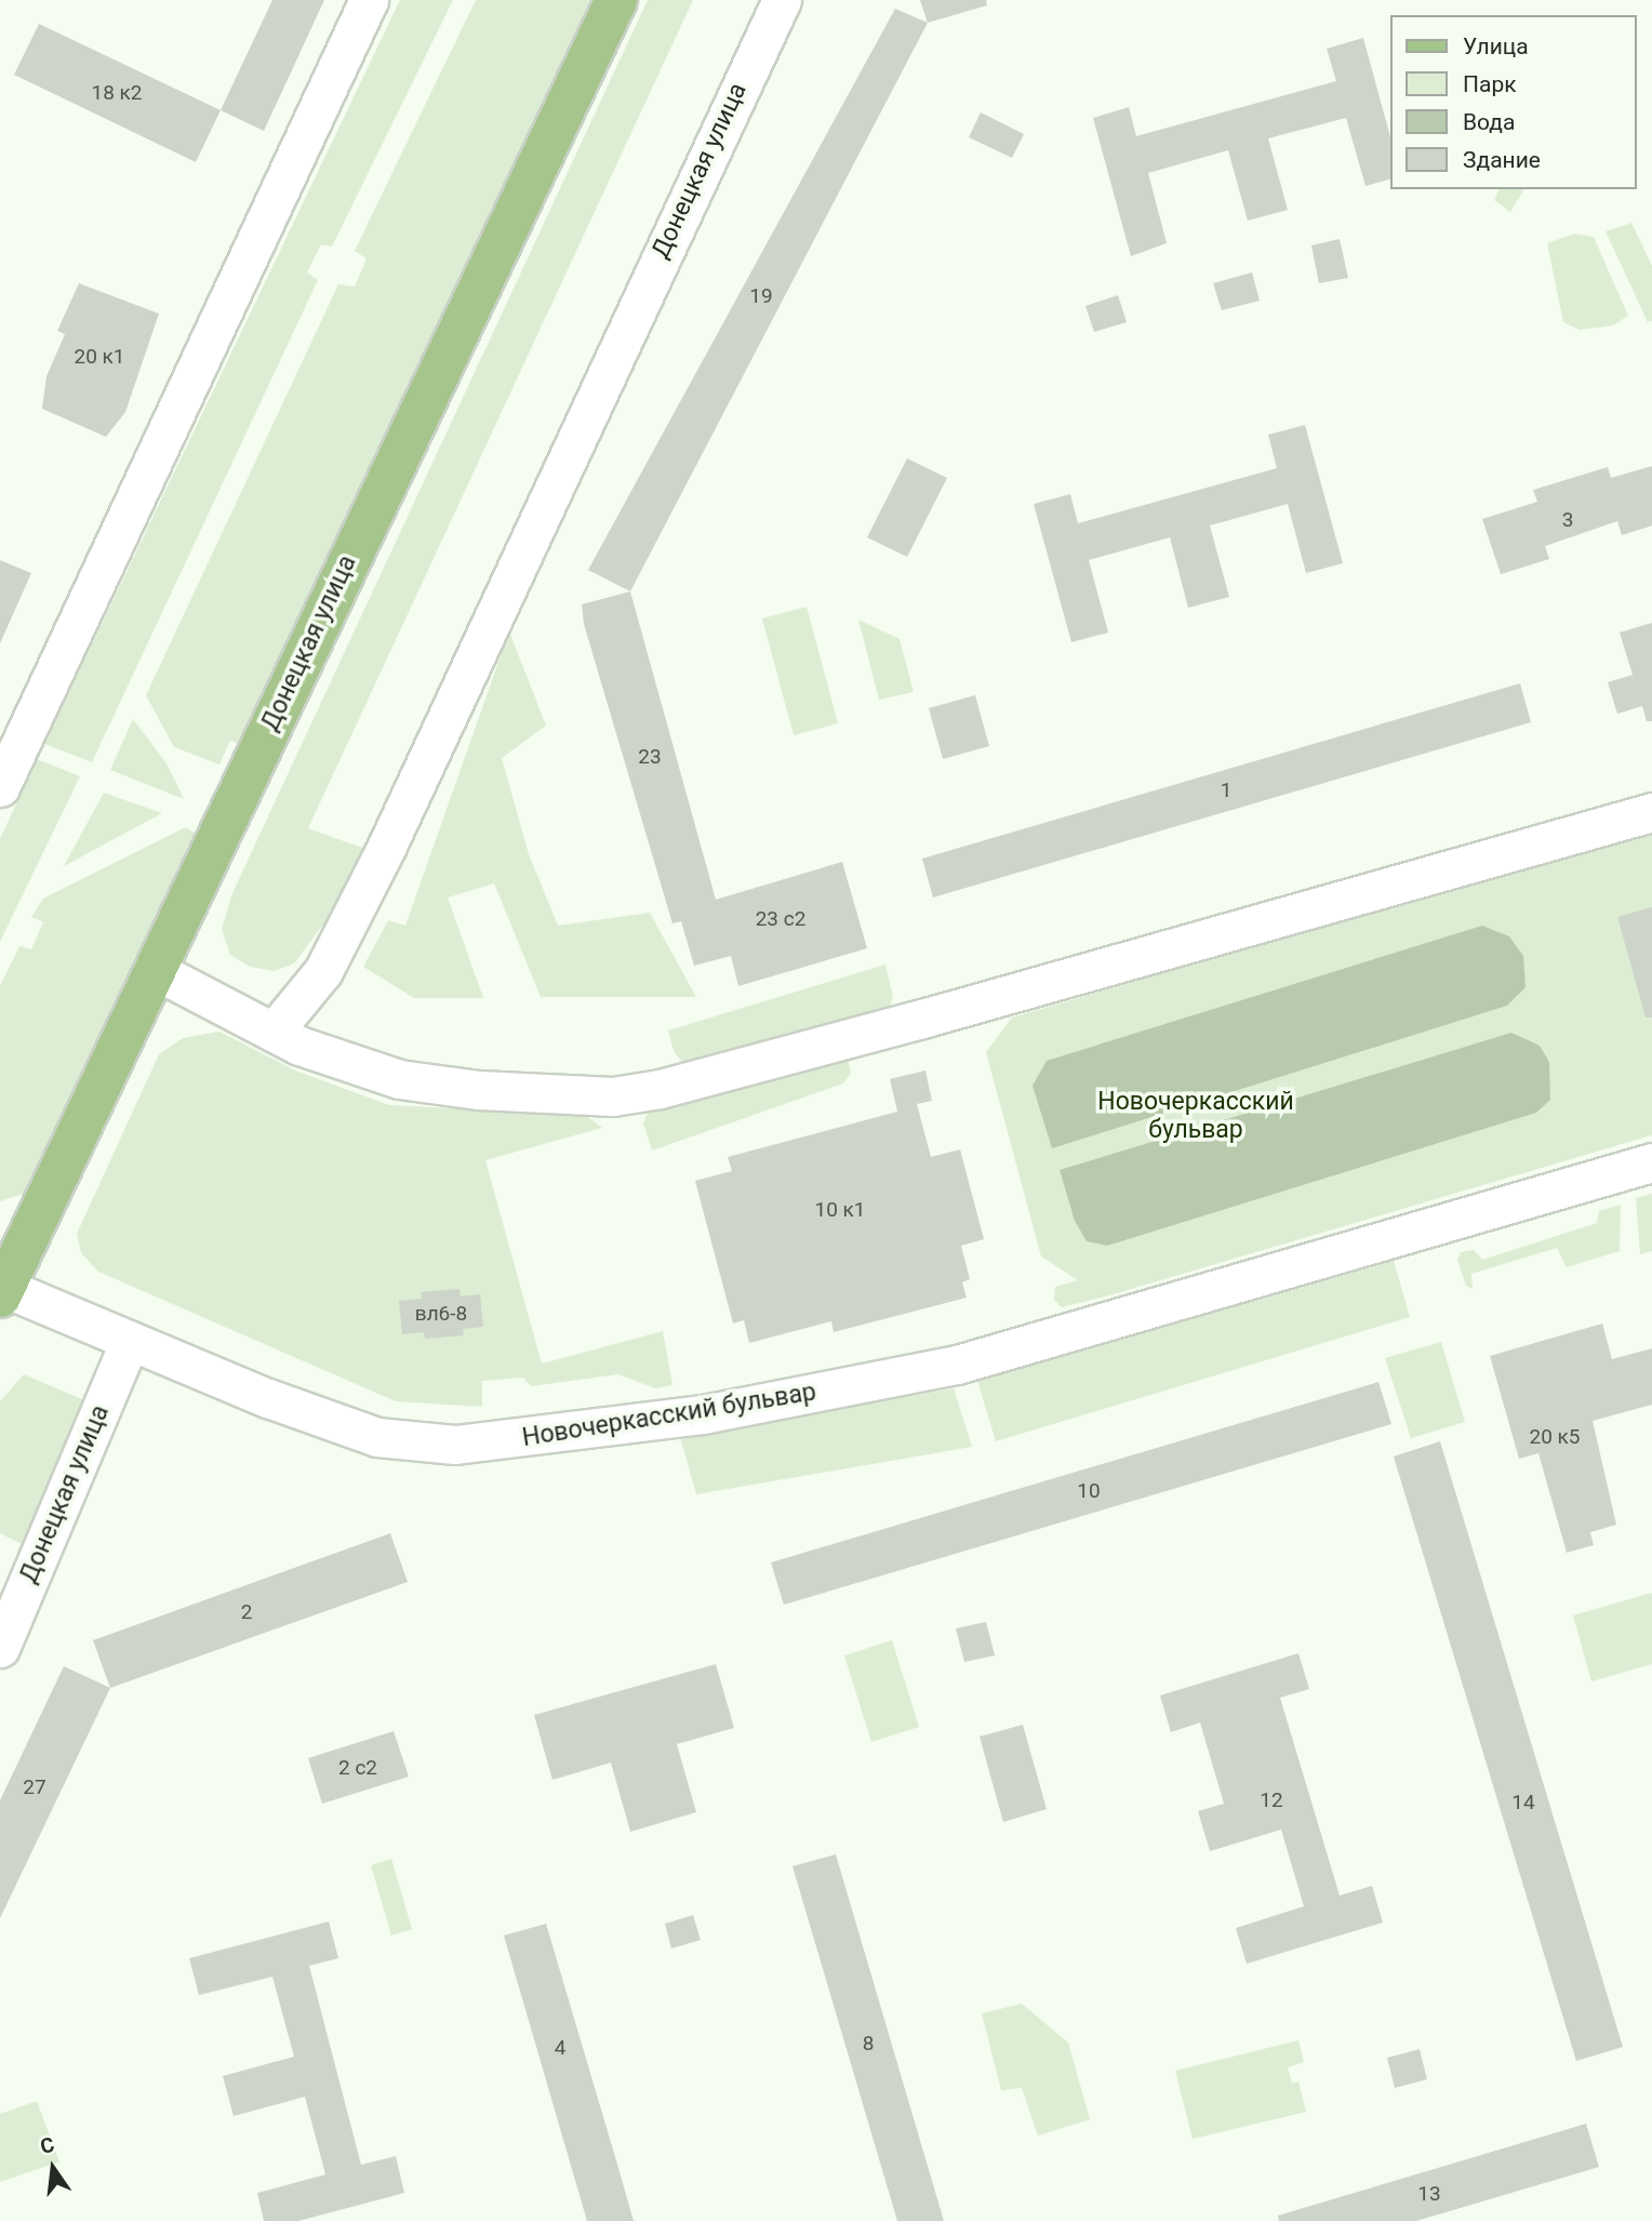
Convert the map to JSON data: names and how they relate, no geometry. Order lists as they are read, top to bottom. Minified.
{"streets":{"main road":["Донецкая улица"],"street":["Новочеркасский бульвар"]},"crossings":[["Донецкая улица","Новочеркасский бульвар"]],"parks":["Новочеркасский бульвар"],"house_numbers":["18 к2","19","20 к1","3","23","1","23 с2","10 к1","вл6-8","20 к5","10","2","2 с2","27","12","14","8","4","13"],"legend":["Улица","Парк","Вода","Здание"],"north":"top"}
